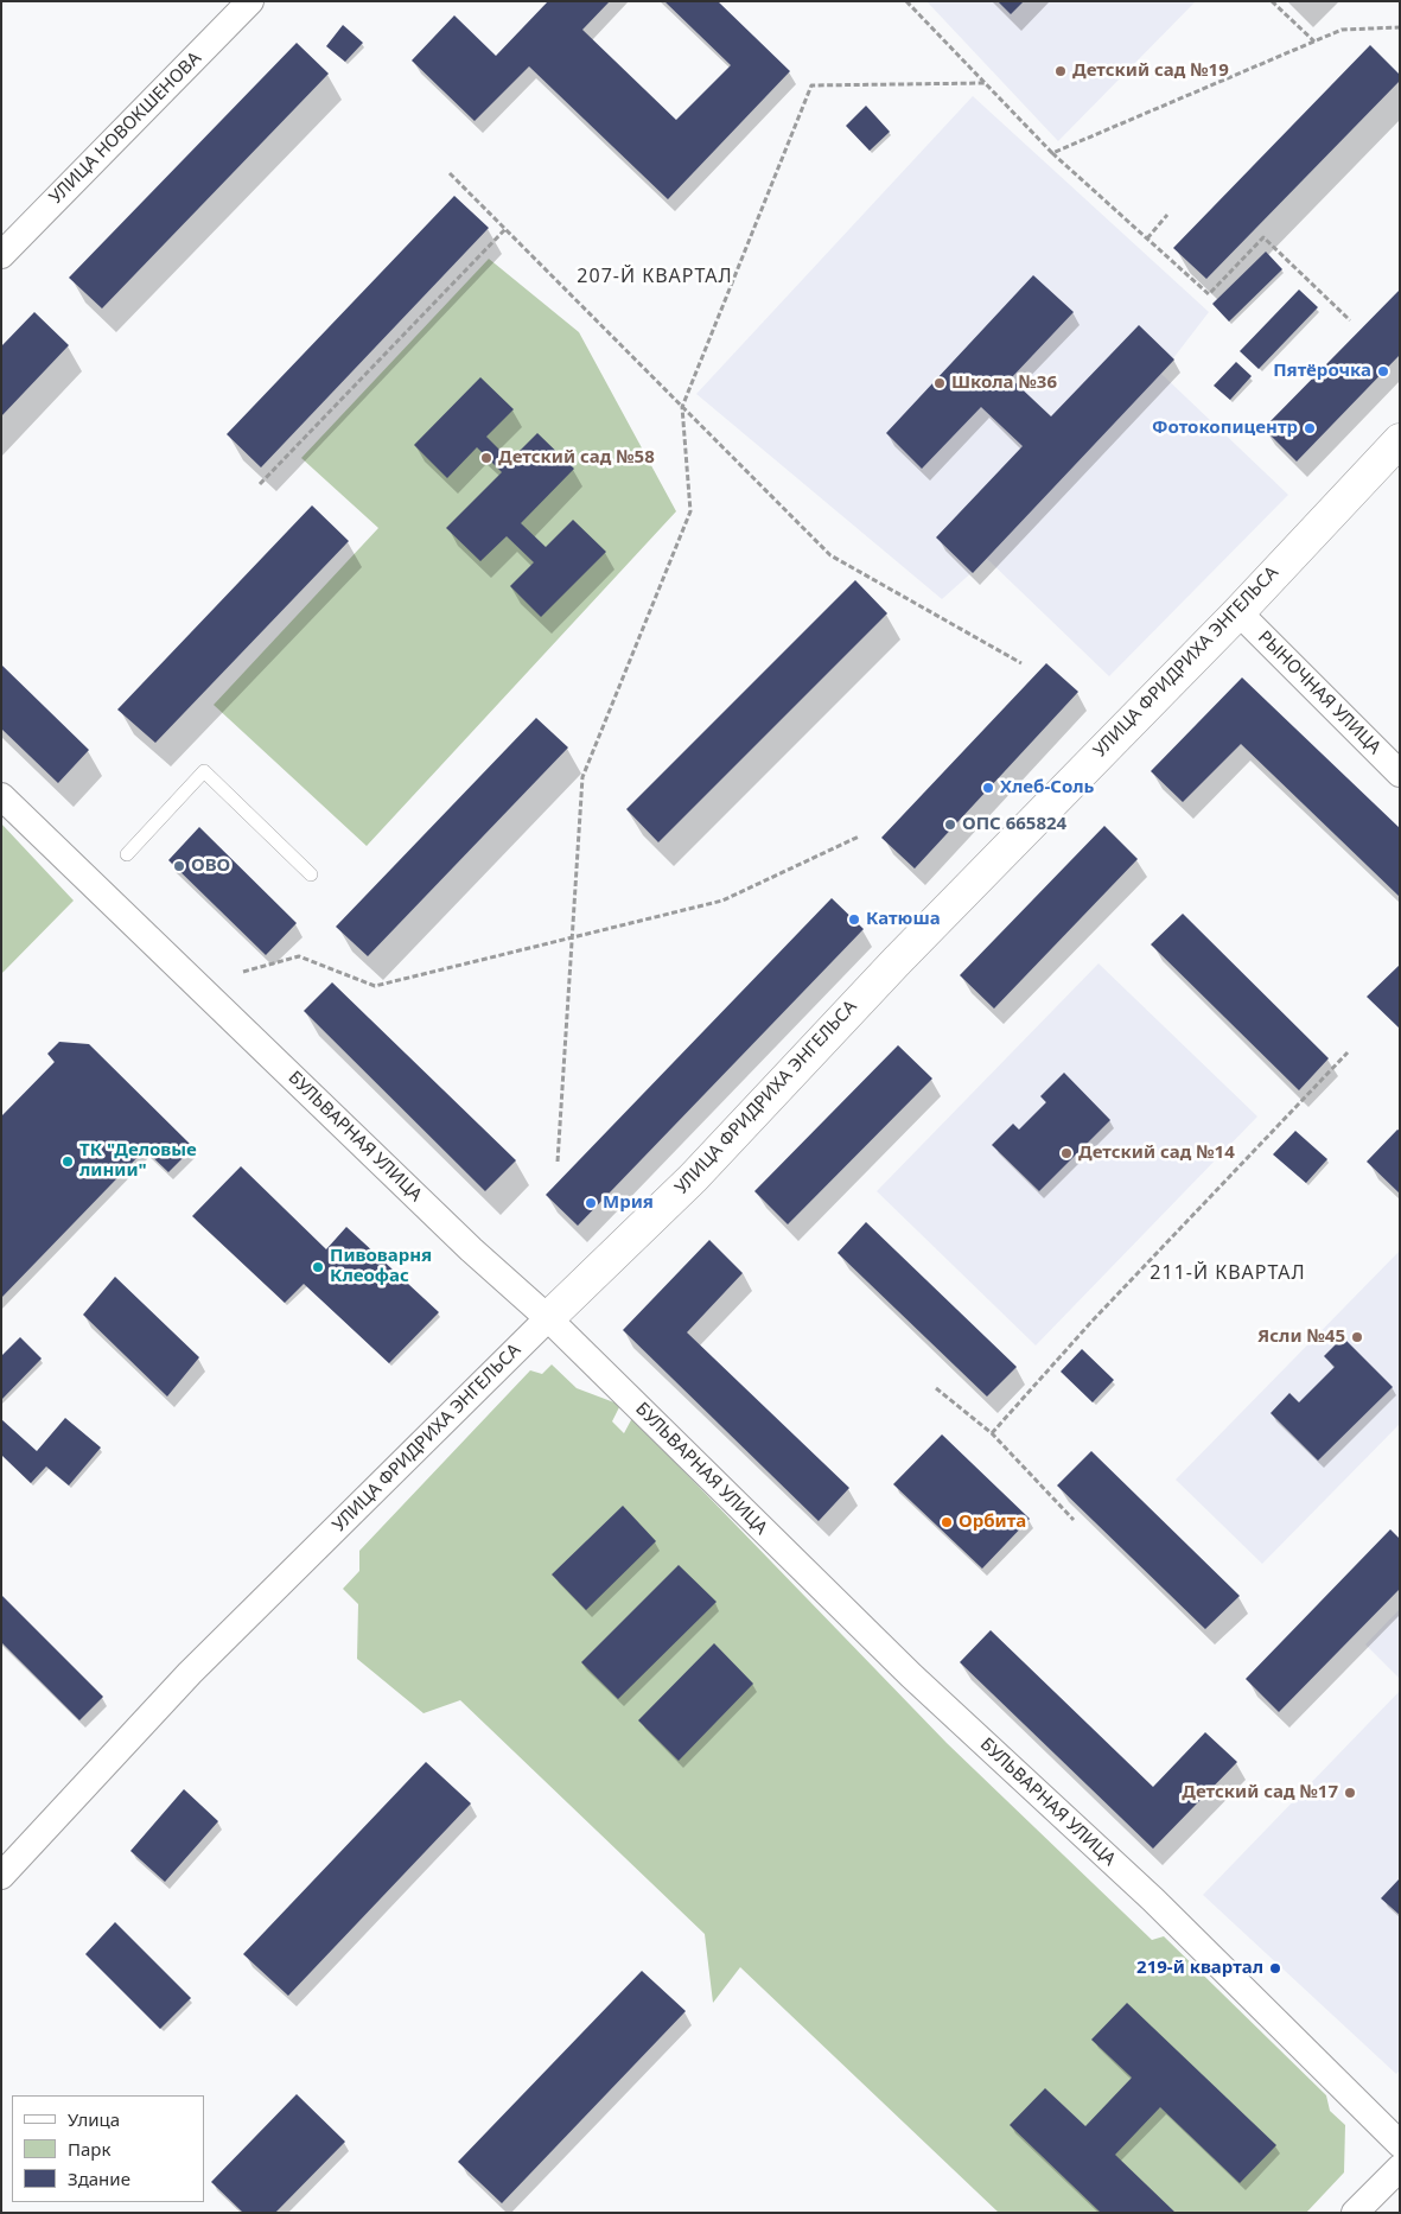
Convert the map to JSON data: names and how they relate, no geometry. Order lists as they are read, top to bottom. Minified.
{"streets":{"street":["УЛИЦА НОВОКШЕНОВА","УЛИЦА ФРИДРИХА ЭНГЕЛЬСА","РЫНОЧНАЯ УЛИЦА","БУЛЬВАРНАЯ УЛИЦА"]},"crossings":[["УЛИЦА ФРИДРИХА ЭНГЕЛЬСА","РЫНОЧНАЯ УЛИЦА"],["УЛИЦА ФРИДРИХА ЭНГЕЛЬСА","БУЛЬВАРНАЯ УЛИЦА"]],"districts":["207-Й КВАРТАЛ","211-Й КВАРТАЛ"],"places":["Детский сад №19","Пятёрочка","Школа №36","Фотокопицентр","Детский сад №58","Хлеб-Соль","ОПС 665824","ОВО","Катюша","Детский сад №14","ТК \"Деловые линии\"","Мрия","Пивоварня Клеофас","Ясли №45","Орбита","Детский сад №17","219-й квартал"],"legend":["Улица","Парк","Здание"]}
